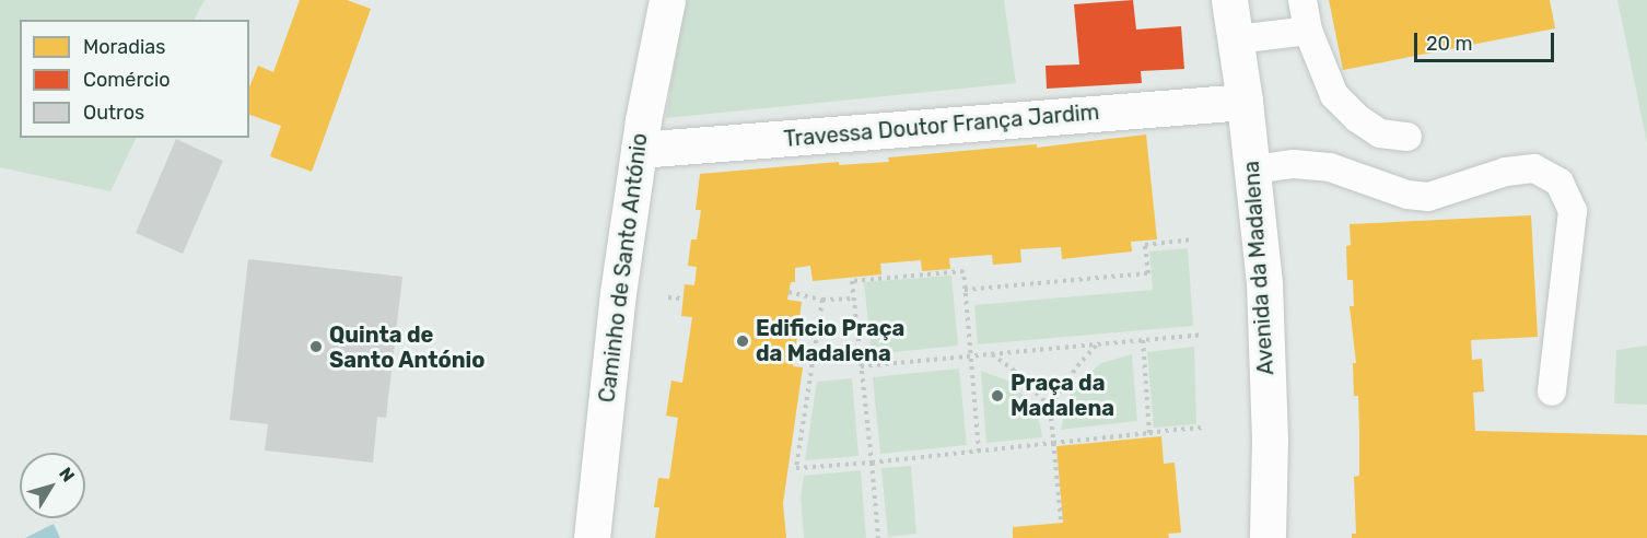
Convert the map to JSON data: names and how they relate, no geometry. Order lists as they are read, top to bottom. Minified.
{"streets":{"street":["Travessa Doutor França Jardim","Caminho de Santo António","Avenida da Madalena"]},"crossings":[["Travessa Doutor França Jardim","Caminho de Santo António"],["Travessa Doutor França Jardim","Avenida da Madalena"]],"places":["Edificio Praça da Madalena","Quinta de Santo António","Praça da Madalena"],"legend":["Moradias","Comércio","Outros"],"scale_bar":"20 m","north":"top right"}
